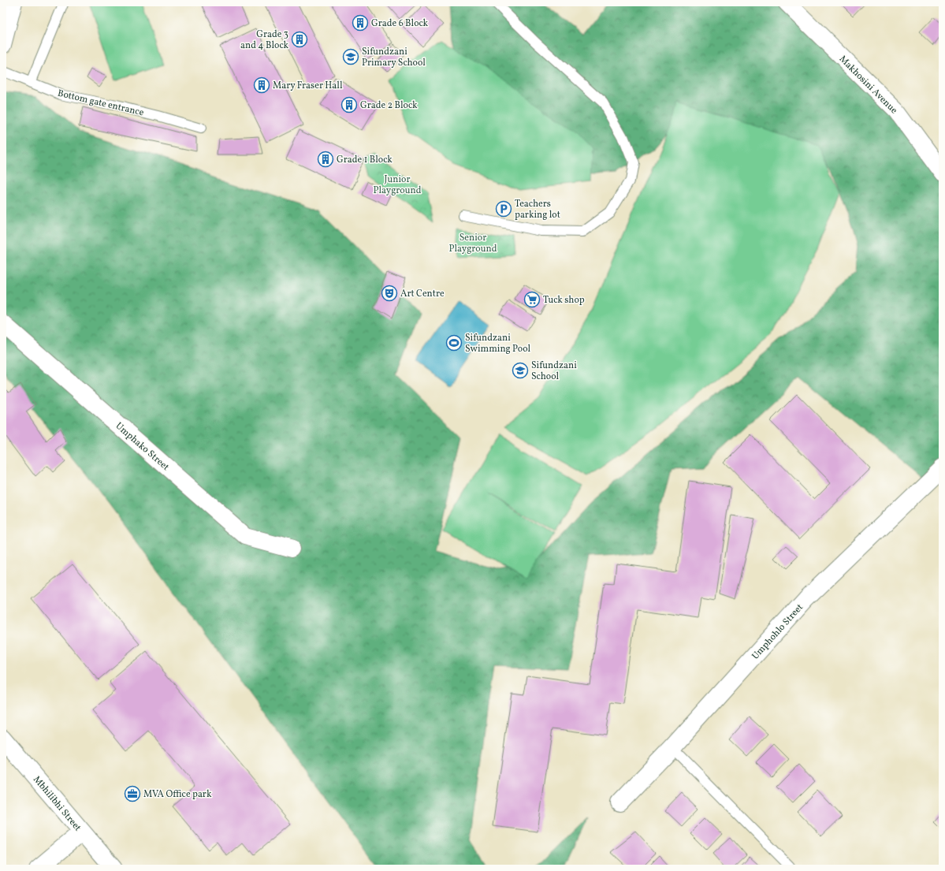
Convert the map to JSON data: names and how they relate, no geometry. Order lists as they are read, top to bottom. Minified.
{"streets":{"street":["Makhosini Avenue","Umphako Street","Umphohlo Street","Mbhilibhi Street"],"lane":["Bottom gate entrance"]},"parks":["Junior Playground","Senior Playground"],"places":{"building":["Grade 6 Block","Grade 3 and 4 Block","Mary Fraser Hall","Grade 2 Block","Grade 1 Block"],"school or university":["Sifundzani Primary School","Sifundzani School"],"parking":["Teachers parking lot"],"theatre":["Art Centre"],"supermarket":["Tuck shop"],"sports":["Sifundzani Swimming Pool"],"office":["MVA Office park"]}}
